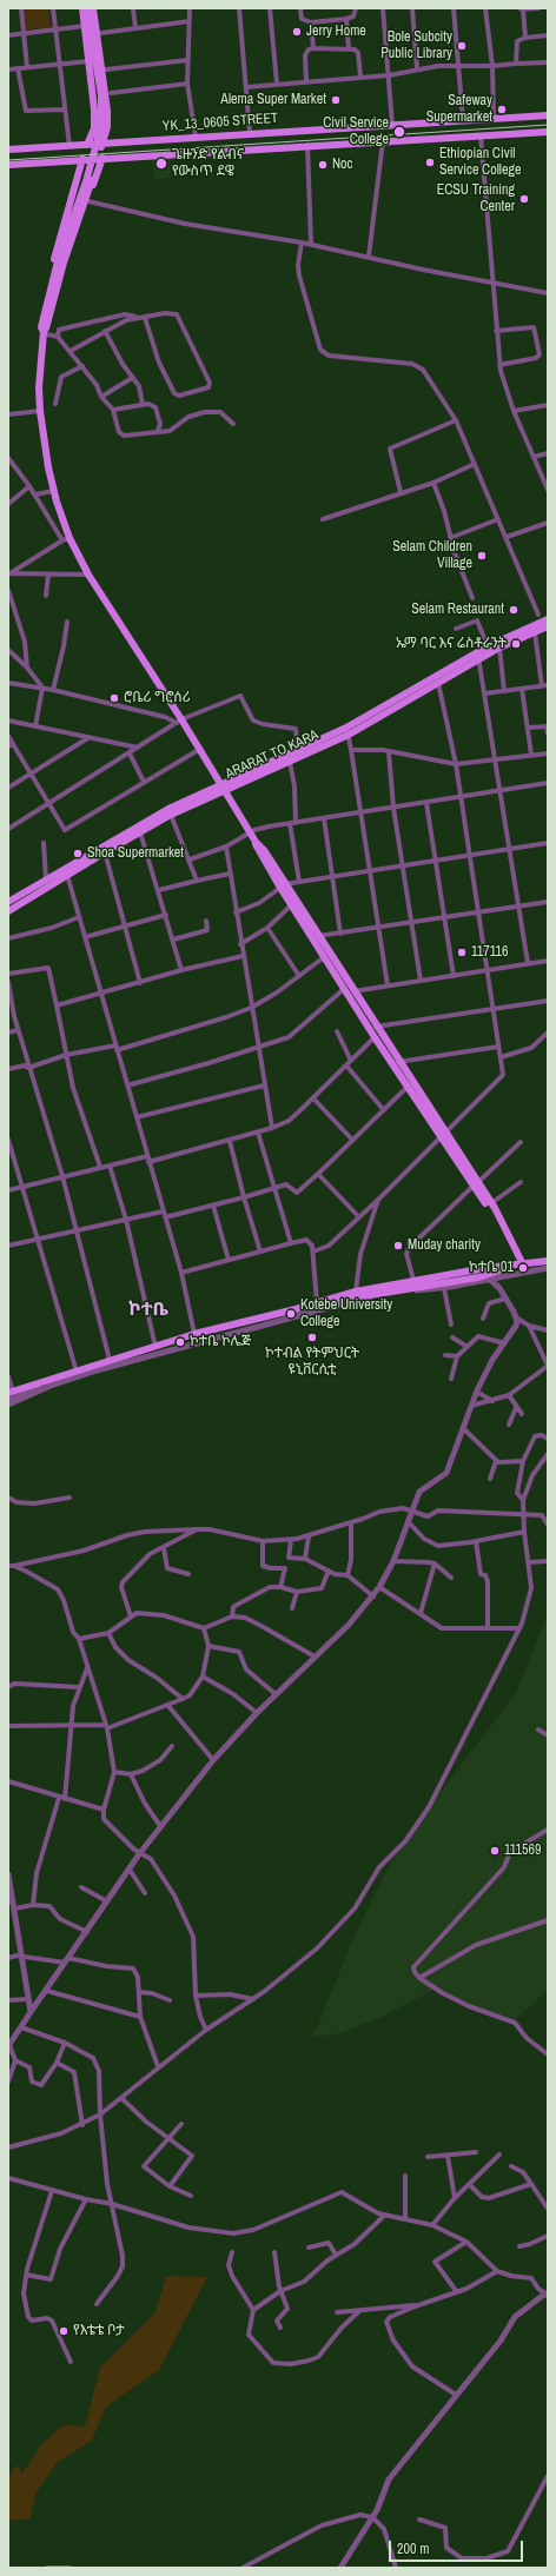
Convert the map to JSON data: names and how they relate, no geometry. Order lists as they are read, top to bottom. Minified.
{"streets":{"main road":["YK_13_0605 STREET","ARARAT TO KARA"]},"districts":["ኮተቤ"],"places":["Jerry Home","Bole Subcity Public Library","Alema Super Market","Safeway Supermarket","Civil Service College","Ethiopian Civil Service College","ጌዙንድ የልብና የውስጥ ደዌ","Noc","ECSU Training Center","Selam Children Village","Selam Restaurant","ኤማ ባር እና ሬስቶራንት","ሮቤሪ ግሮሰሪ","Shoa Supermarket","117116","Muday charity","ኮተቤ 01","Kotebe University College","ኮተብል የትምህርት ዩኒቨርሲቲ","ኮተቤ ኮሌጅ","111569","የእቴቴ ቦታ"],"scale_bar":"200 m"}
